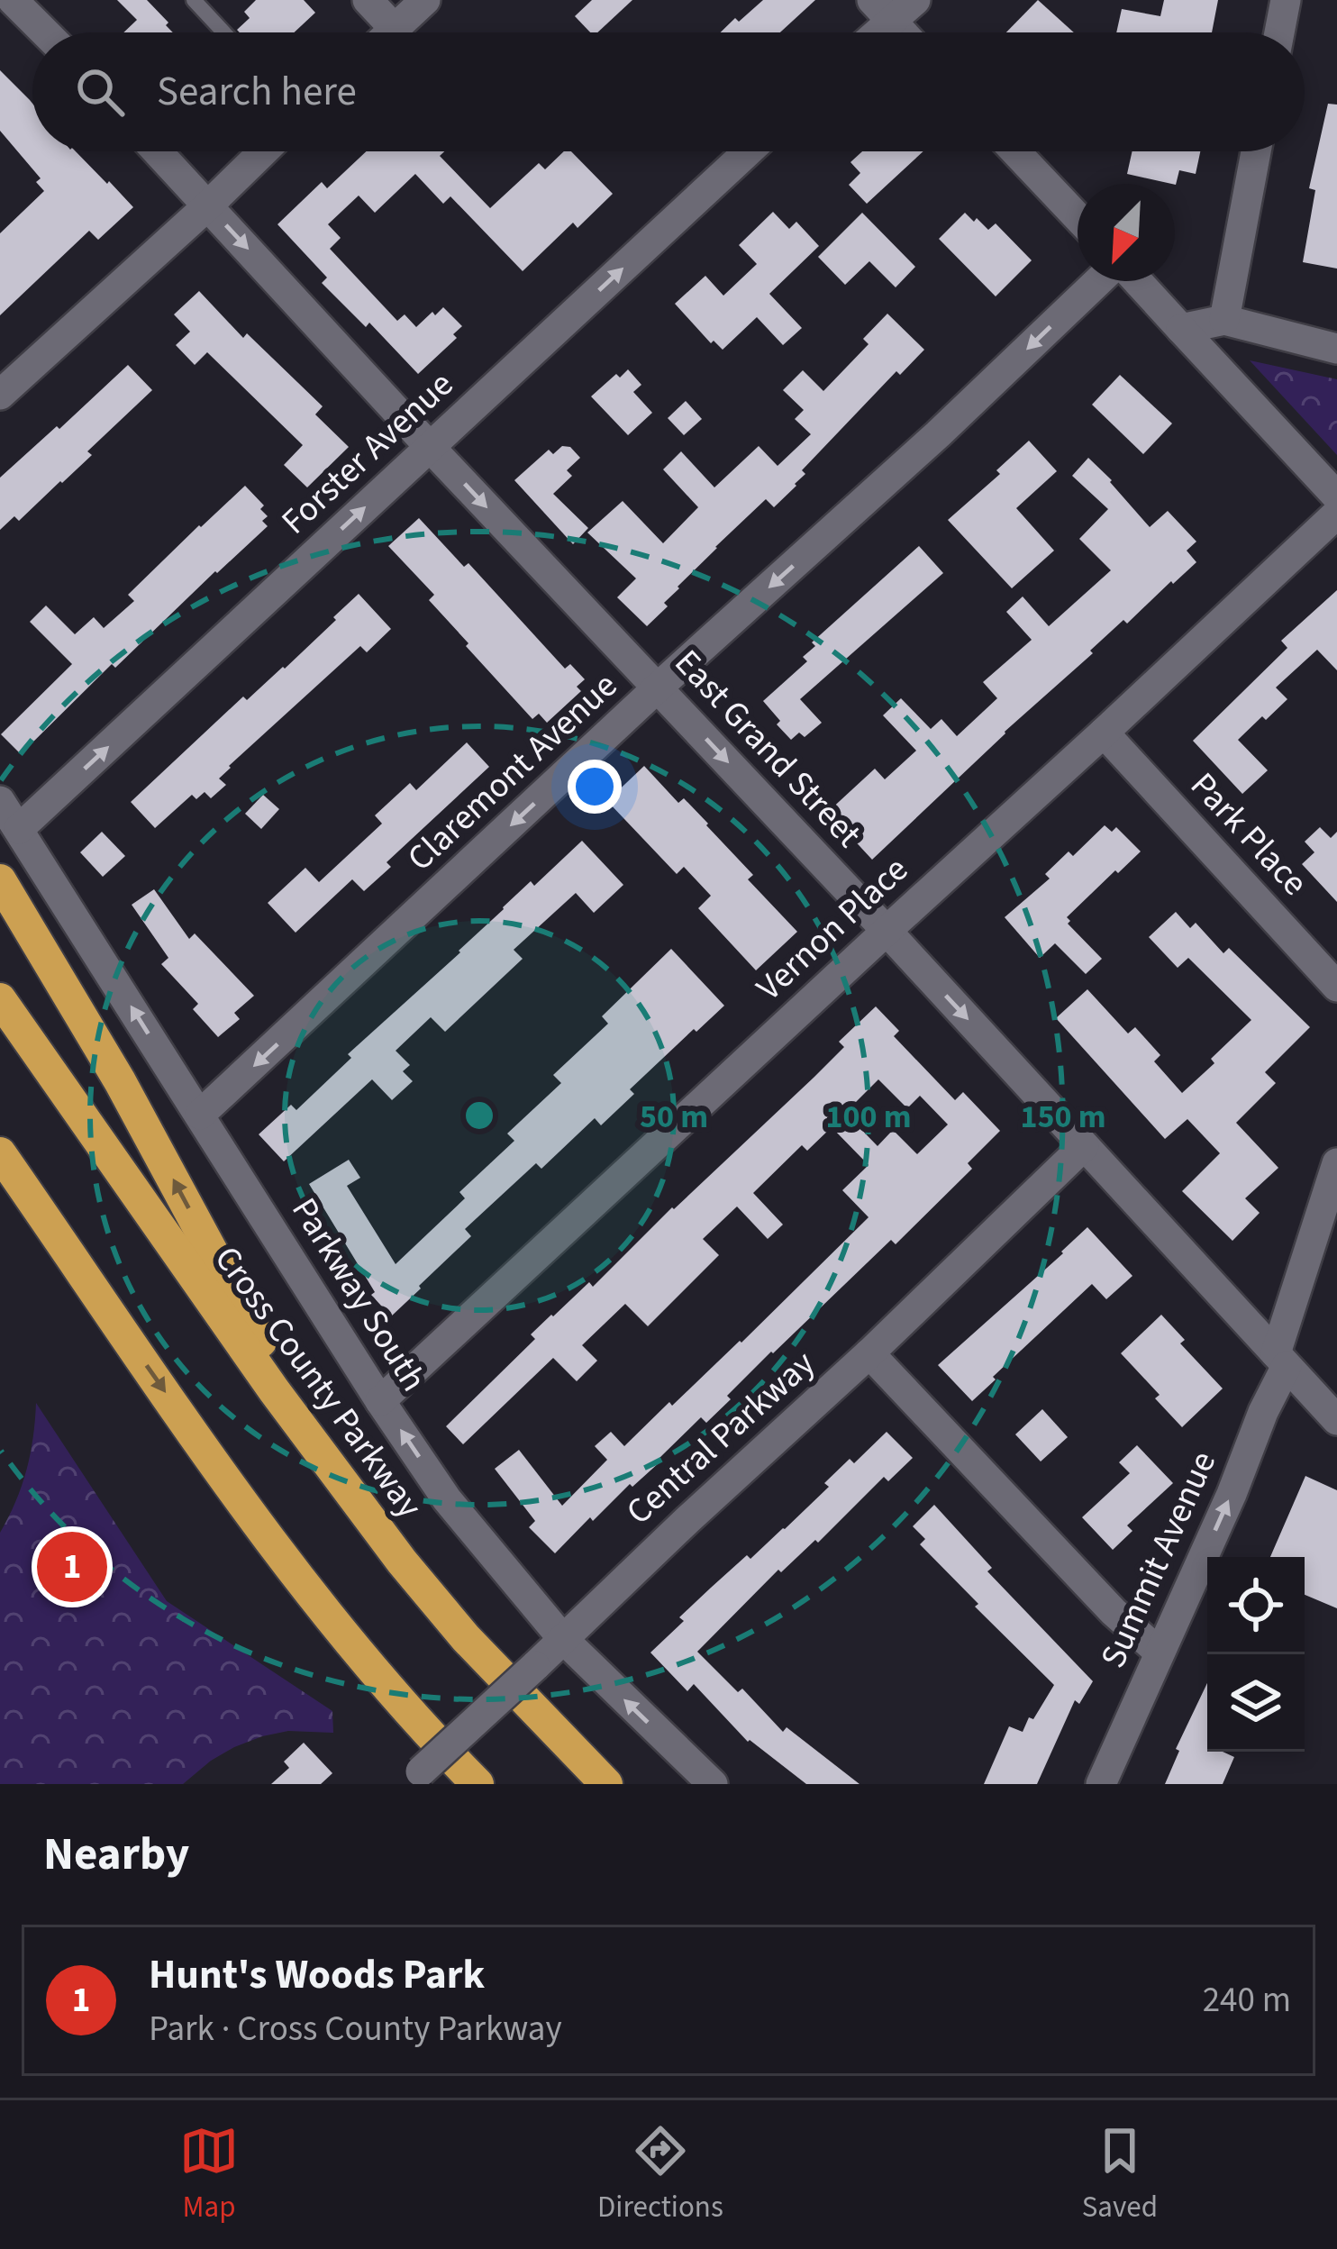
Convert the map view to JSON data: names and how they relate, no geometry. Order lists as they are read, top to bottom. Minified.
{"streets":{"highway":["Cross County Parkway"],"street":["Forster Avenue","East Grand Street","Claremont Avenue","Park Place","Vernon Place","Parkway South","Central Parkway","Summit Avenue"]},"crossings":[["Forster Avenue","East Grand Street"],["Forster Avenue","Parkway South"],["East Grand Street","Claremont Avenue"],["East Grand Street","Vernon Place"],["East Grand Street","Central Parkway"],["East Grand Street","Summit Avenue"],["Claremont Avenue","Parkway South"],["Park Place","Vernon Place"],["Vernon Place","Parkway South"],["Parkway South","Central Parkway"]],"one_way":["Forster Avenue","East Grand Street","Claremont Avenue","Parkway South","Summit Avenue"],"north":"bottom left","page":{"search":"Search here","pins":"1","heading":"Nearby","list":[{"mark":"1","name":"Hunt's Woods Park","note":"Park · Cross County Parkway","value":"240 m"}],"nav":["Map","Directions","Saved"]},"rings":["50 m","100 m","150 m"]}
